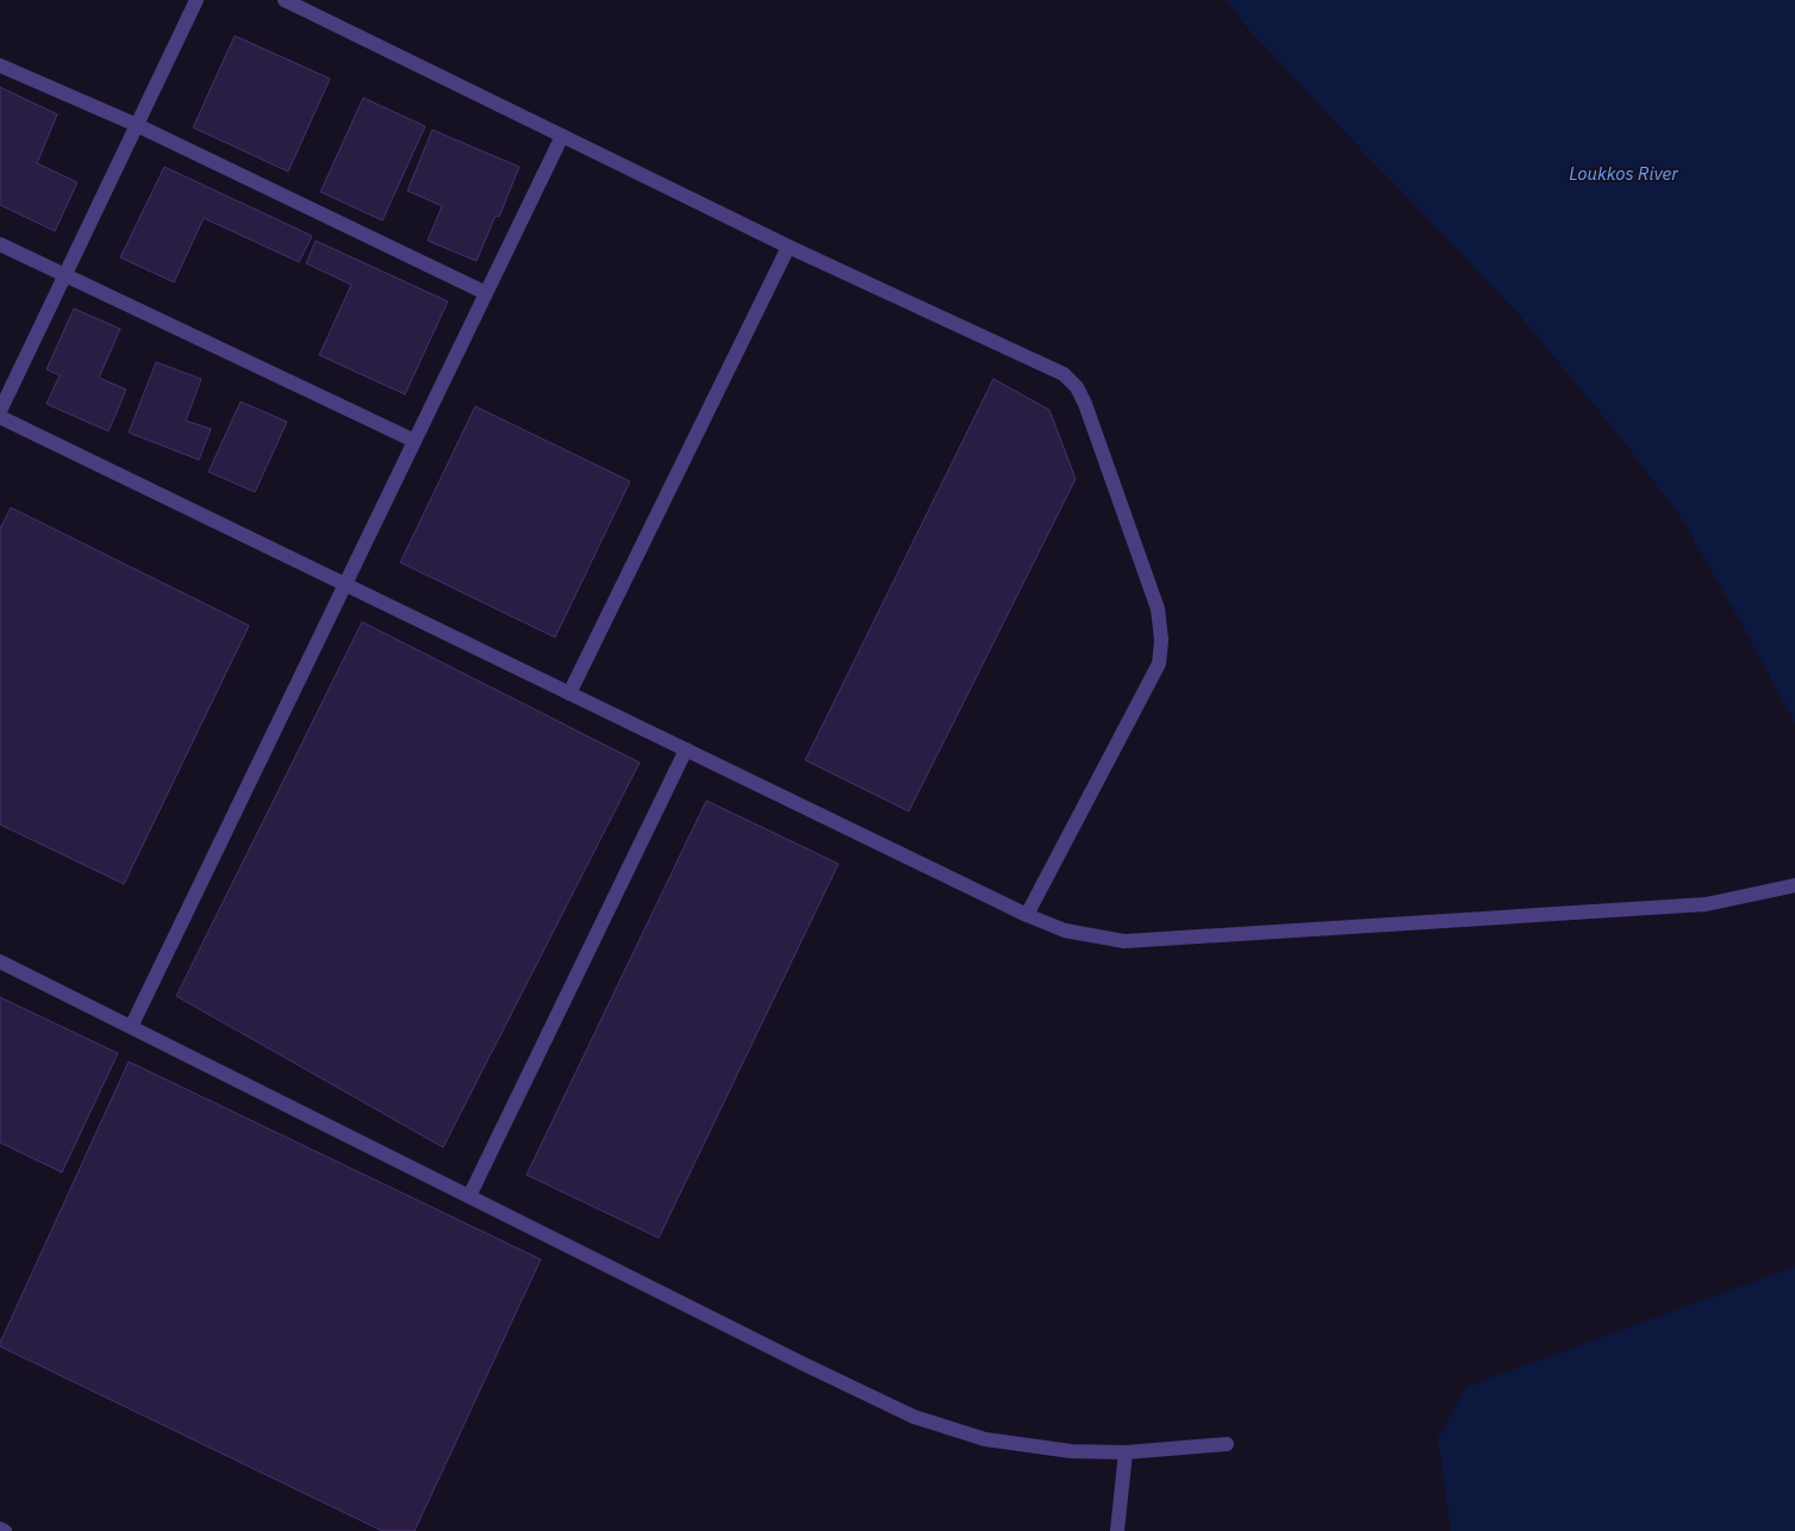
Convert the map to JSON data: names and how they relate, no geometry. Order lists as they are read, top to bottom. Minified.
{"water":["Loukkos River"]}
